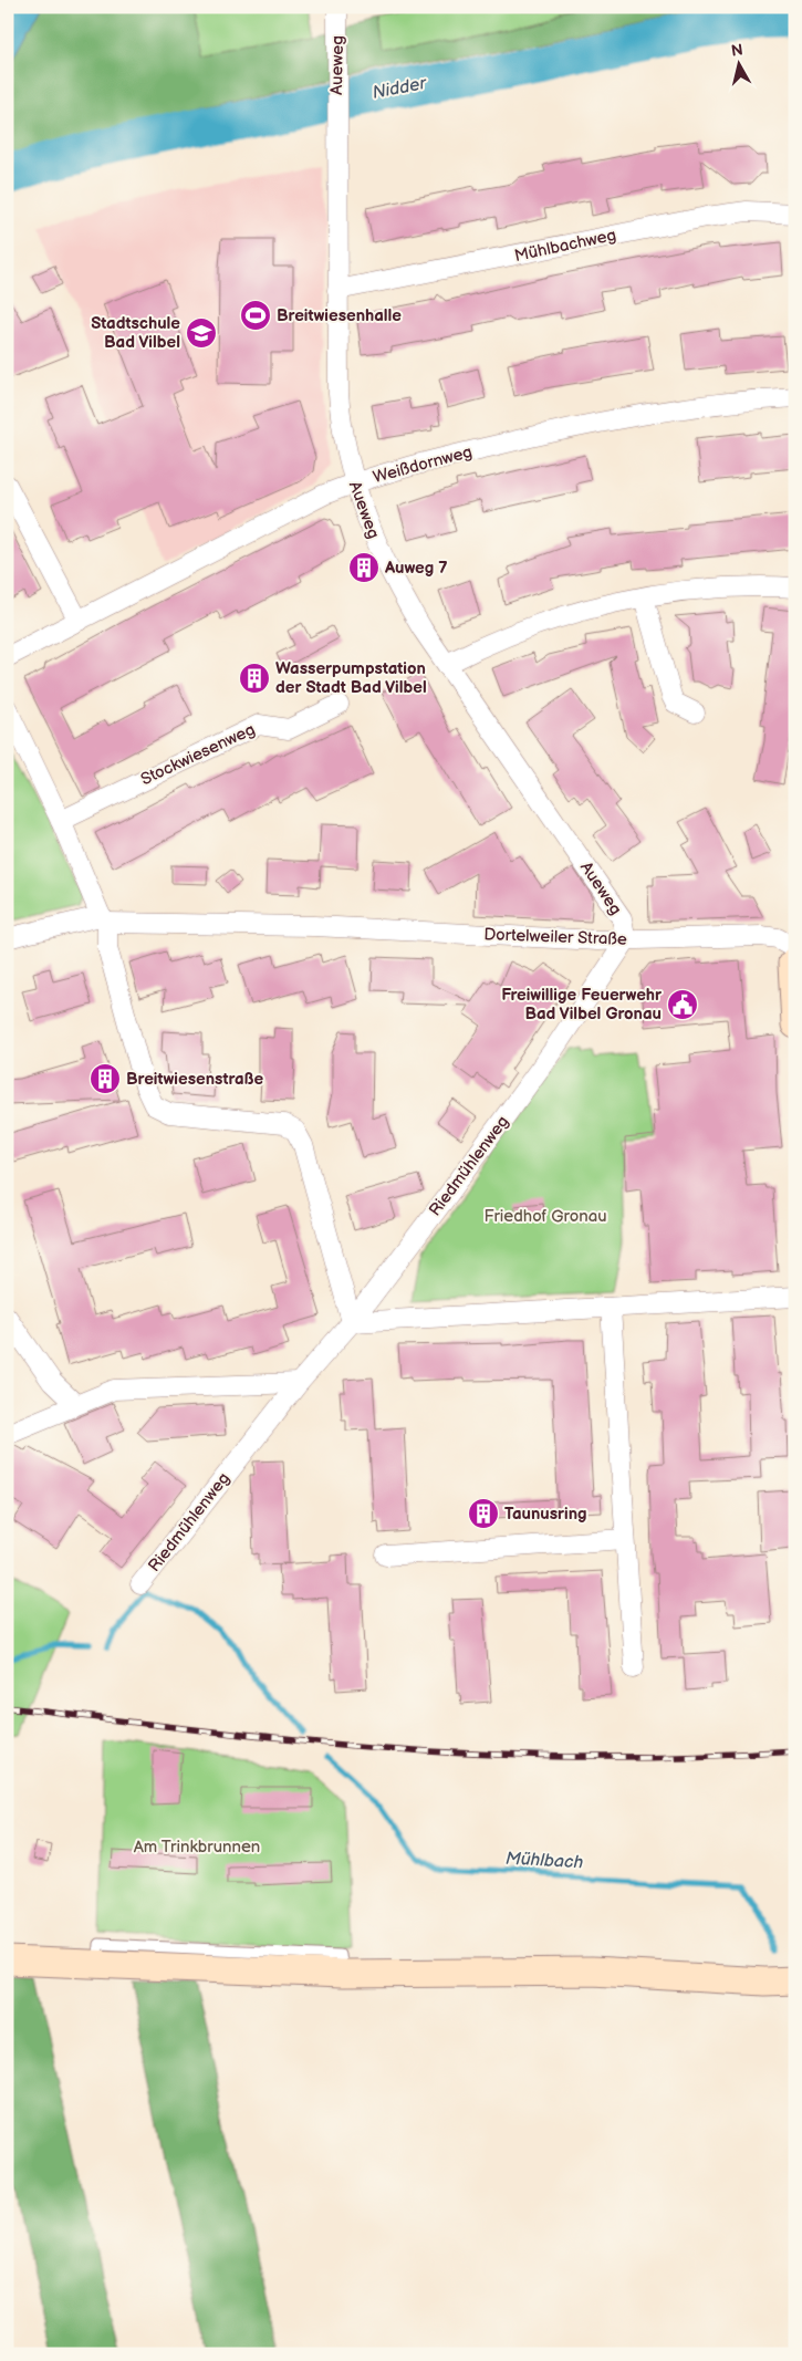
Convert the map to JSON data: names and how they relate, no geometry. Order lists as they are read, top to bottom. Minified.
{"streets":{"street":["Aueweg","Mühlbachweg","Weißdornweg","Stockwiesenweg","Dortelweiler Straße","Riedmühlenweg"]},"crossings":[["Aueweg","Mühlbachweg"],["Aueweg","Weißdornweg"],["Aueweg","Dortelweiler Straße"],["Aueweg","Riedmühlenweg"],["Dortelweiler Straße","Riedmühlenweg"]],"water":["Nidder","Mühlbach"],"parks":["Friedhof Gronau","Am Trinkbrunnen"],"places":{"sports":["Breitwiesenhalle"],"school or university":["Stadtschule Bad Vilbel"],"building":["Auweg 7","Wasserpumpstation der Stadt Bad Vilbel","Breitwiesenstraße","Taunusring"],"public building":["Freiwillige Feuerwehr Bad Vilbel Gronau"]},"north":"top"}
